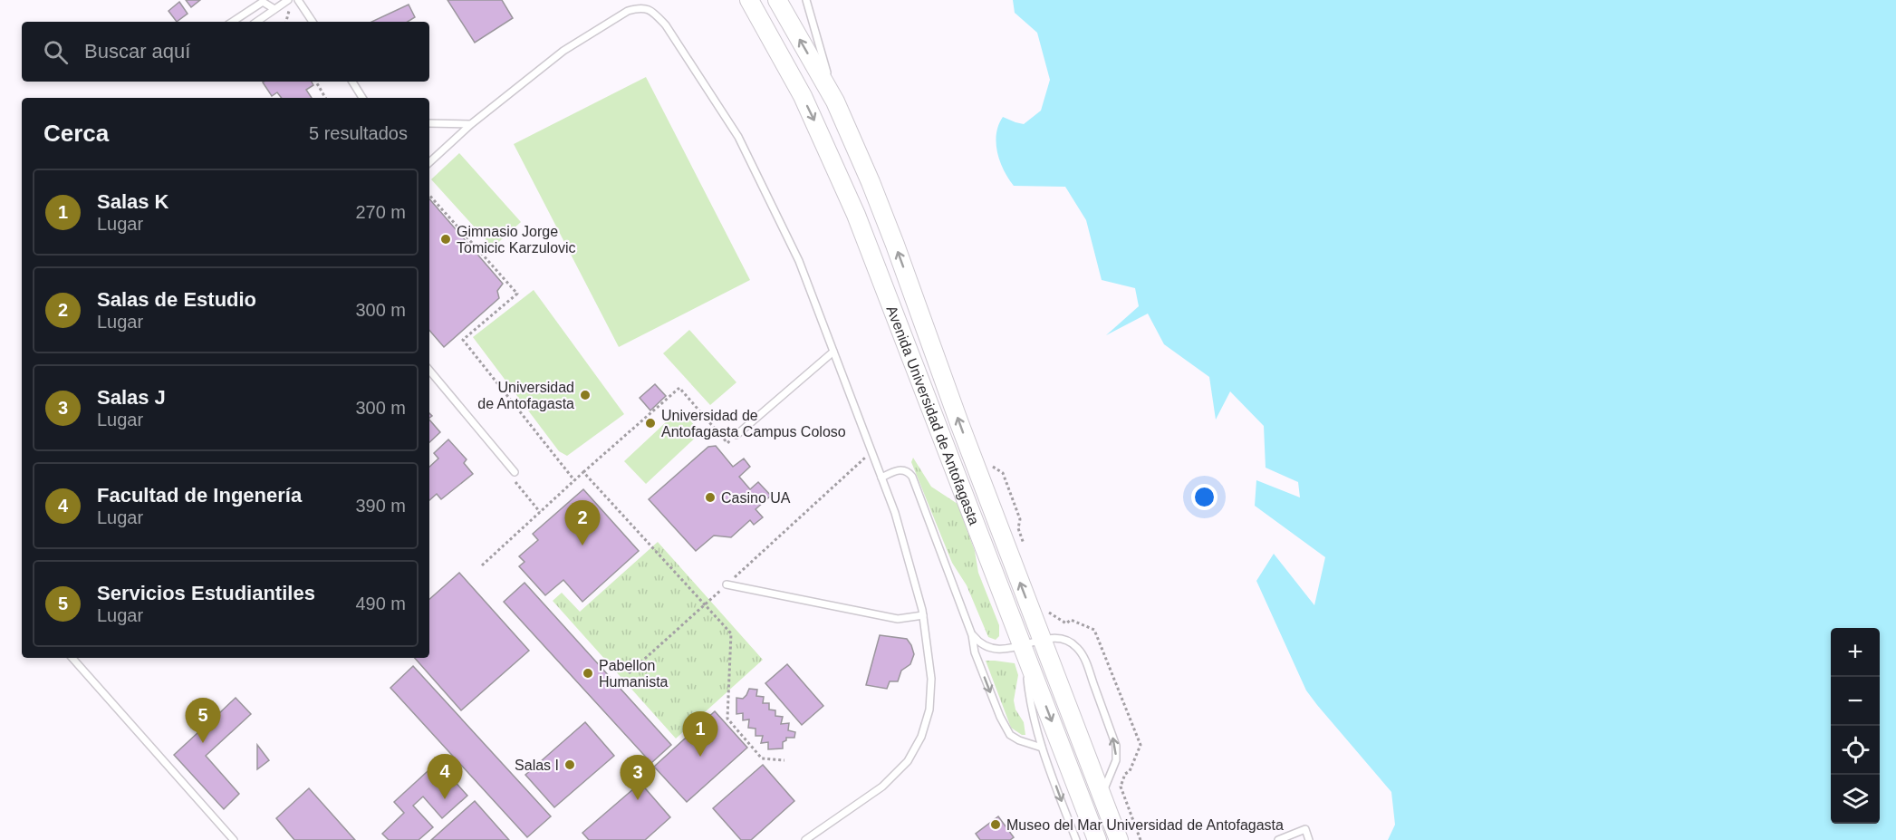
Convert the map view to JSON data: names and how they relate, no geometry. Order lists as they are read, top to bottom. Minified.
{"streets":{"main road":["Avenida Universidad de Antofagasta"]},"places":["Gimnasio Jorge Tomicic Karzulovic","Universidad de Antofagasta","Universidad de Antofagasta Campus Coloso","Casino UA","Pabellon Humanista","Salas I","Museo del Mar Universidad de Antofagasta"],"page":{"search":"Buscar aquí","heading":["Cerca","5 resultados"],"list":[{"mark":"1","name":"Salas K","note":"Lugar","value":"270 m"},{"mark":"2","name":"Salas de Estudio","note":"Lugar","value":"300 m"},{"mark":"3","name":"Salas J","note":"Lugar","value":"300 m"},{"mark":"4","name":"Facultad de Ingenería","note":"Lugar","value":"390 m"},{"mark":"5","name":"Servicios Estudiantiles","note":"Lugar","value":"490 m"}],"pins":["2","5","1","4","3"],"map_buttons":["+","−"]}}
